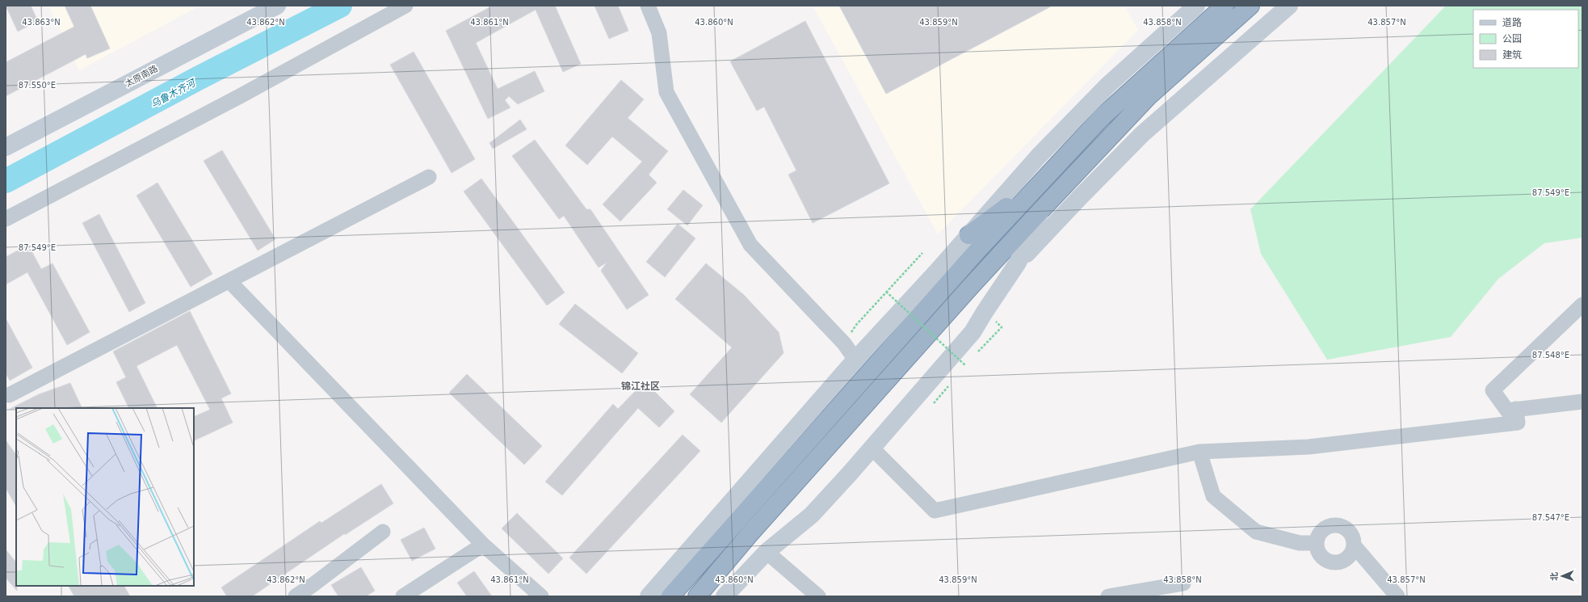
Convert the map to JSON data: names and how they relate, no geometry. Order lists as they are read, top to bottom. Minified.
{"streets":{"main road":["太原南路"]},"districts":["锦江社区"],"water":["乌鲁木齐河"],"legend":["道路","公园","建筑"],"north":"left","coordinates":["43.863°N","43.862°N","43.861°N","43.860°N","43.859°N","43.858°N","43.857°N","87.550°E","87.549°E","87.548°E","87.547°E"]}
